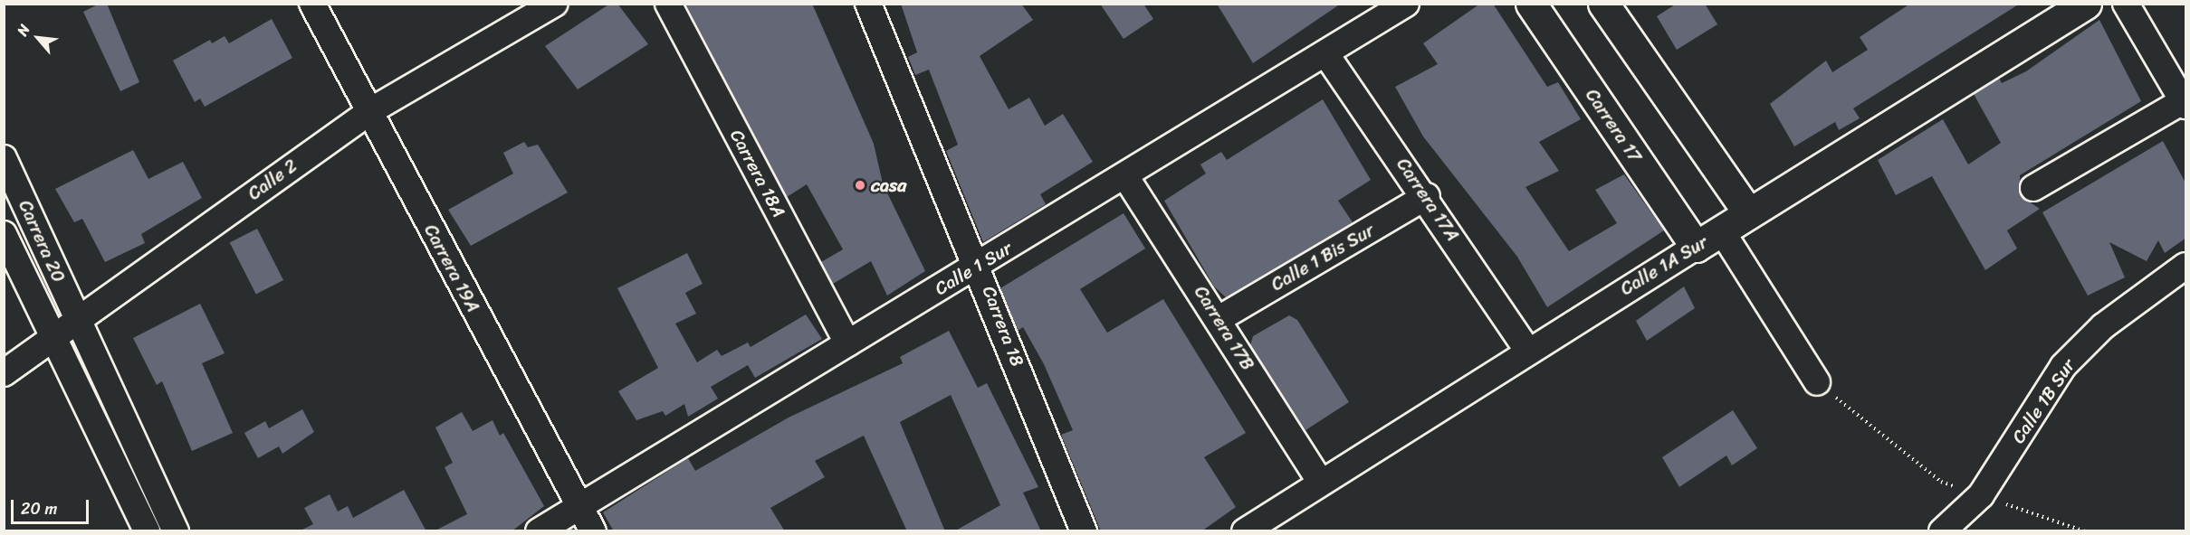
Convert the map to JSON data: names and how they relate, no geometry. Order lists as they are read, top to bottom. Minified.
{"streets":{"street":["Carrera 17","Carrera 18A","Calle 2","Carrera 17A","Carrera 20","Calle 1 Bis Sur","Calle 1A Sur","Carrera 19A","Calle 1 Sur","Carrera 18","Carrera 17B","Calle 1B Sur"]},"crossings":[["Carrera 17","Calle 1A Sur"],["Carrera 18A","Calle 1 Sur"],["Calle 2","Carrera 20"],["Calle 2","Carrera 19A"],["Carrera 17A","Calle 1 Bis Sur"],["Carrera 17A","Calle 1A Sur"],["Carrera 17A","Calle 1 Sur"],["Calle 1 Bis Sur","Carrera 17B"],["Calle 1A Sur","Carrera 17B"],["Carrera 19A","Calle 1 Sur"],["Calle 1 Sur","Carrera 18"],["Calle 1 Sur","Carrera 17B"]],"places":["casa"],"scale_bar":"20 m","north":"top left"}
